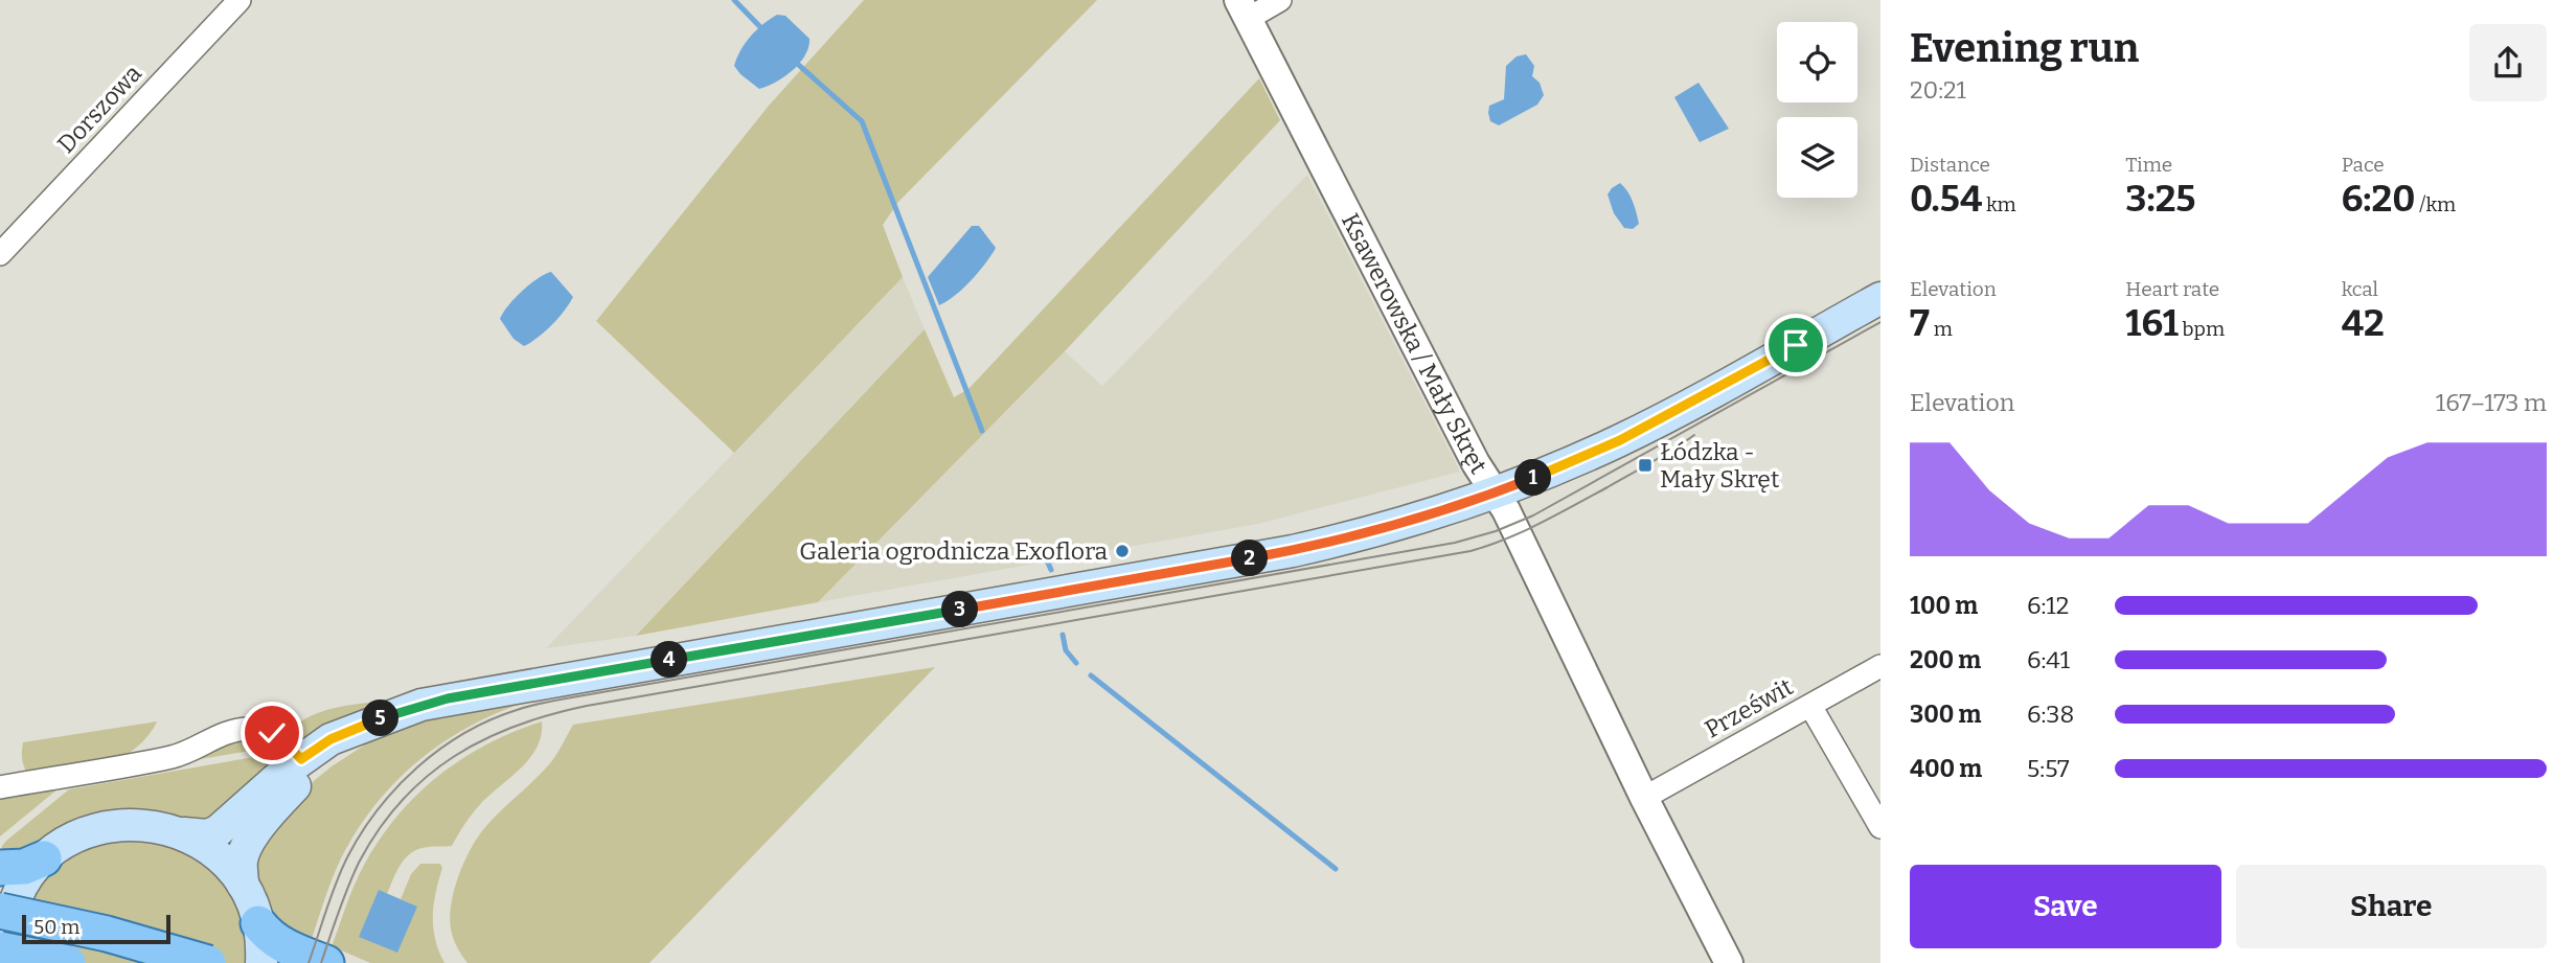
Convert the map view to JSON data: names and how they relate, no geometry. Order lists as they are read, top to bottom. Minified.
{"streets":{"street":["Dorszowa","Ksawerowska / Mały Skręt","Prześwit"]},"crossings":[["Ksawerowska / Mały Skręt","Prześwit"]],"places":{"transit":["Łódzka - Mały Skręt"],"other":["Galeria ogrodnicza Exoflora"]},"scale_bar":"50 m","page":{"heading":["Evening run","20:21"],"stats":[["Distance","0.54 km"],["Time","3:25"],["Pace","6:20 /km"],["Elevation","7 m"],["Heart rate","161 bpm"],["kcal","42"]],"chart":["Elevation","167–173 m"],"pins":["1","2","3","4","5"],"list":[{"name":"100 m","note":"6:12"},{"name":"200 m","note":"6:41"},{"name":"300 m","note":"6:38"},{"name":"400 m","note":"5:57"}],"buttons":["Save","Share"],"scale":"50 m"}}
